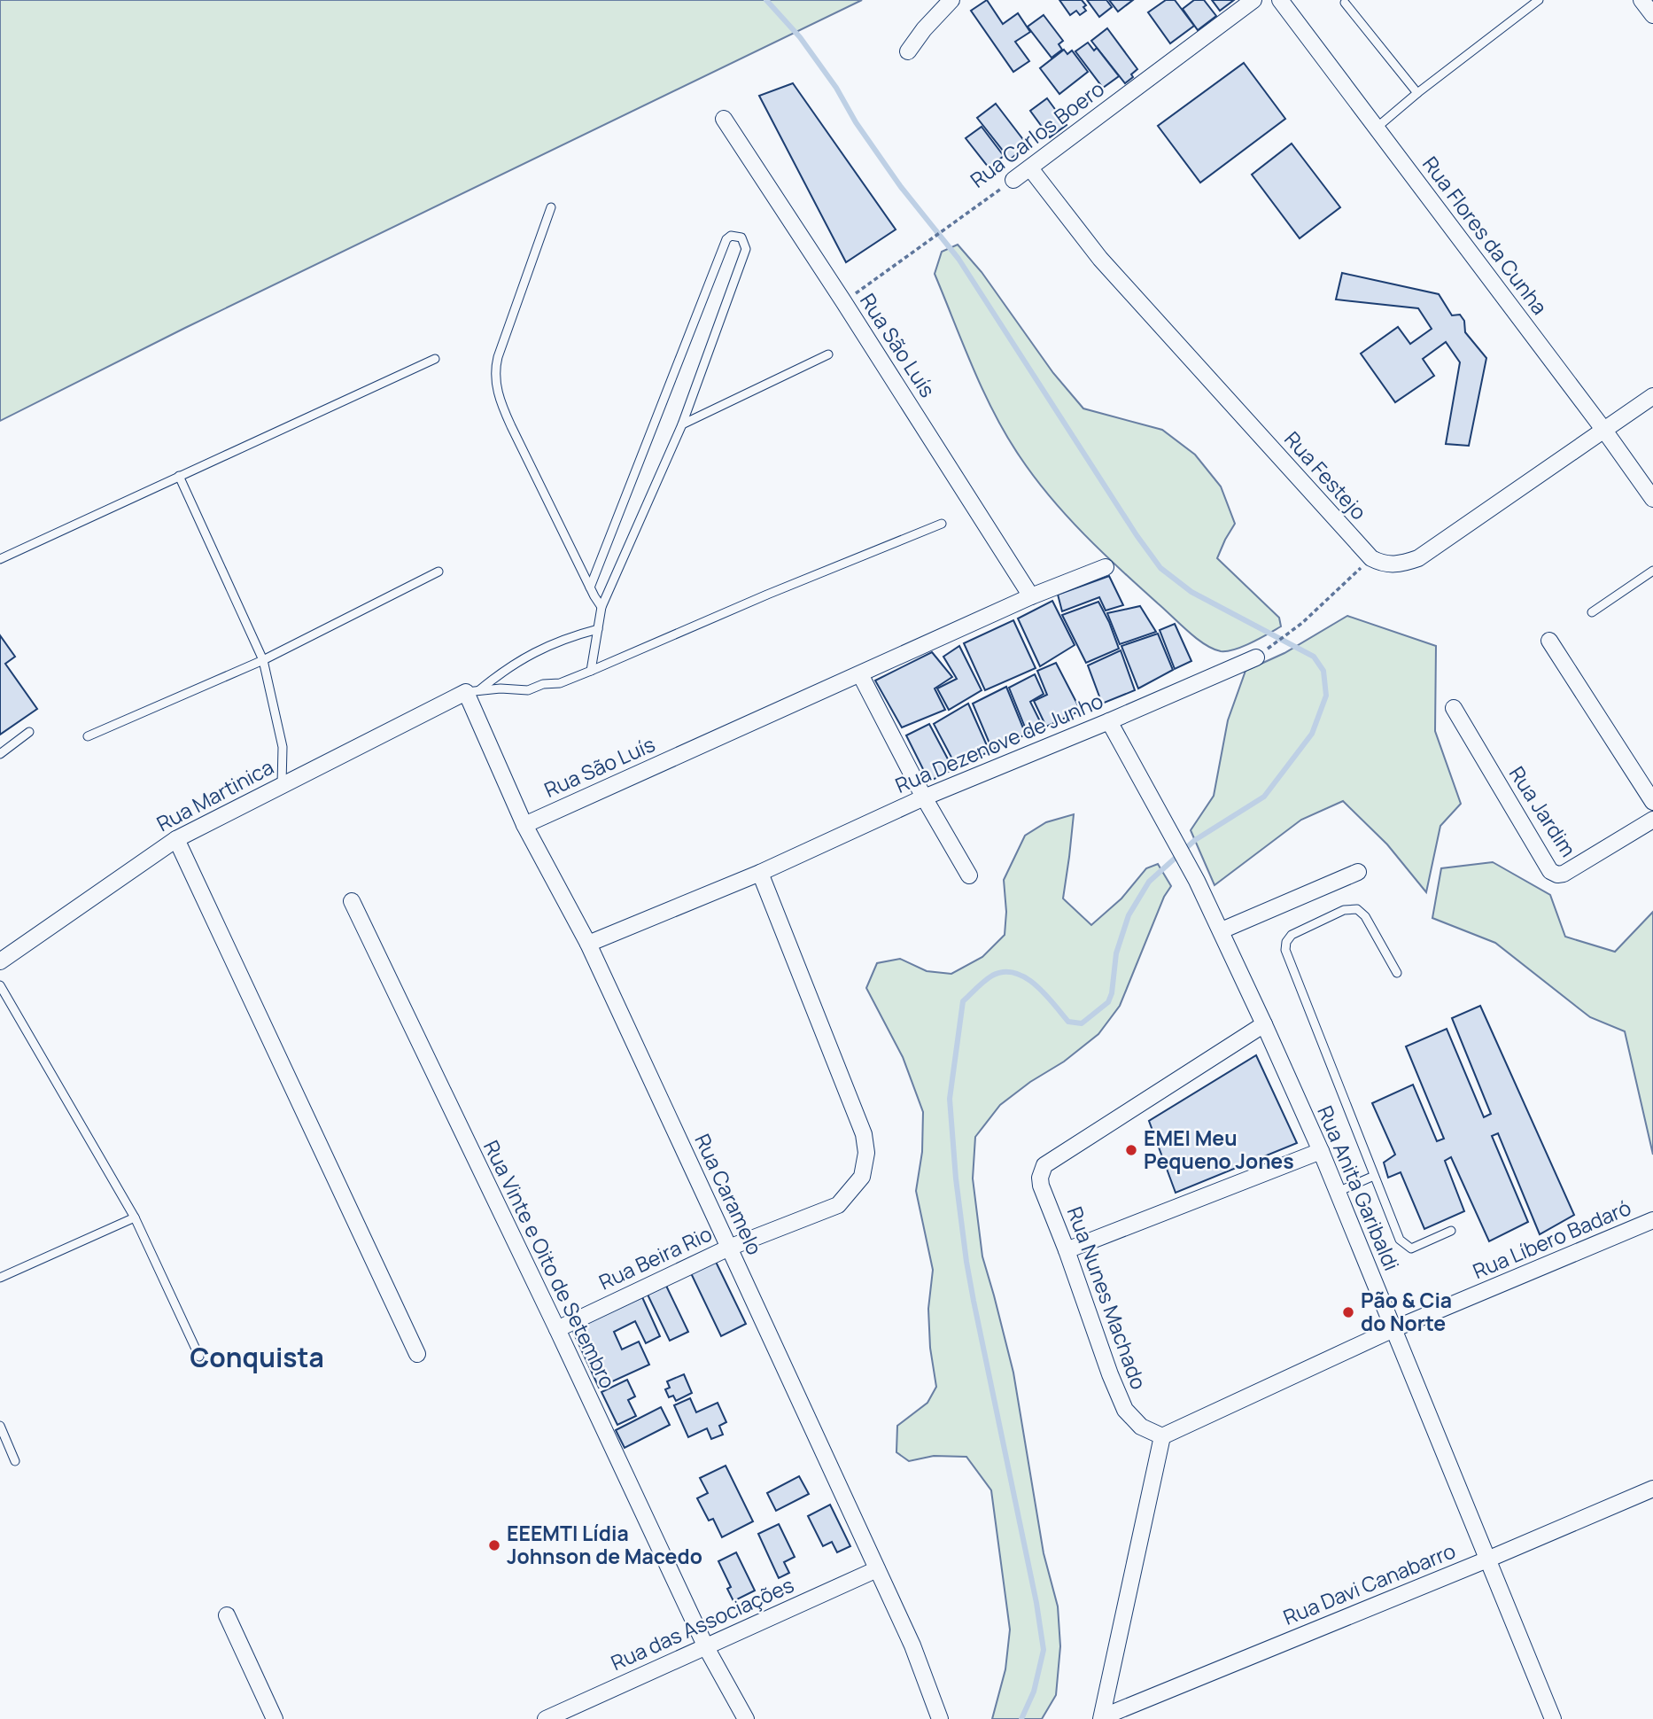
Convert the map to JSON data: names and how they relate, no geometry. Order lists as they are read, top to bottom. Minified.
{"streets":{"street":["Rua Carlos Boero","Rua Flores da Cunha","Rua São Luís","Rua Festejo","Rua Dezenove de Junho","Rua Martinica","Rua Jardim","Rua Anita Garibaldi","Rua Caramelo","Rua Líbero Badaró","Rua Beira Rio","Rua Vinte e Oito de Setembro","Rua Nunes Machado","Rua Davi Canabarro","Rua das Associações"]},"crossings":[["Rua Carlos Boero","Rua São Luís"],["Rua Carlos Boero","Rua Festejo"],["Rua São Luís","Rua Caramelo"],["Rua Dezenove de Junho","Rua Anita Garibaldi"],["Rua Dezenove de Junho","Rua Caramelo"],["Rua Dezenove de Junho","Rua Beira Rio"],["Rua Martinica","Rua Caramelo"],["Rua Anita Garibaldi","Rua Líbero Badaró"],["Rua Anita Garibaldi","Rua Nunes Machado"],["Rua Anita Garibaldi","Rua Davi Canabarro"],["Rua Caramelo","Rua Beira Rio"],["Rua Caramelo","Rua das Associações"],["Rua Líbero Badaró","Rua Nunes Machado"],["Rua Beira Rio","Rua Vinte e Oito de Setembro"],["Rua Vinte e Oito de Setembro","Rua das Associações"]],"districts":["Conquista"],"places":["EMEI Meu Pequeno Jones","Pão & Cia do Norte","EEEMTI Lídia Johnson de Macedo"]}
